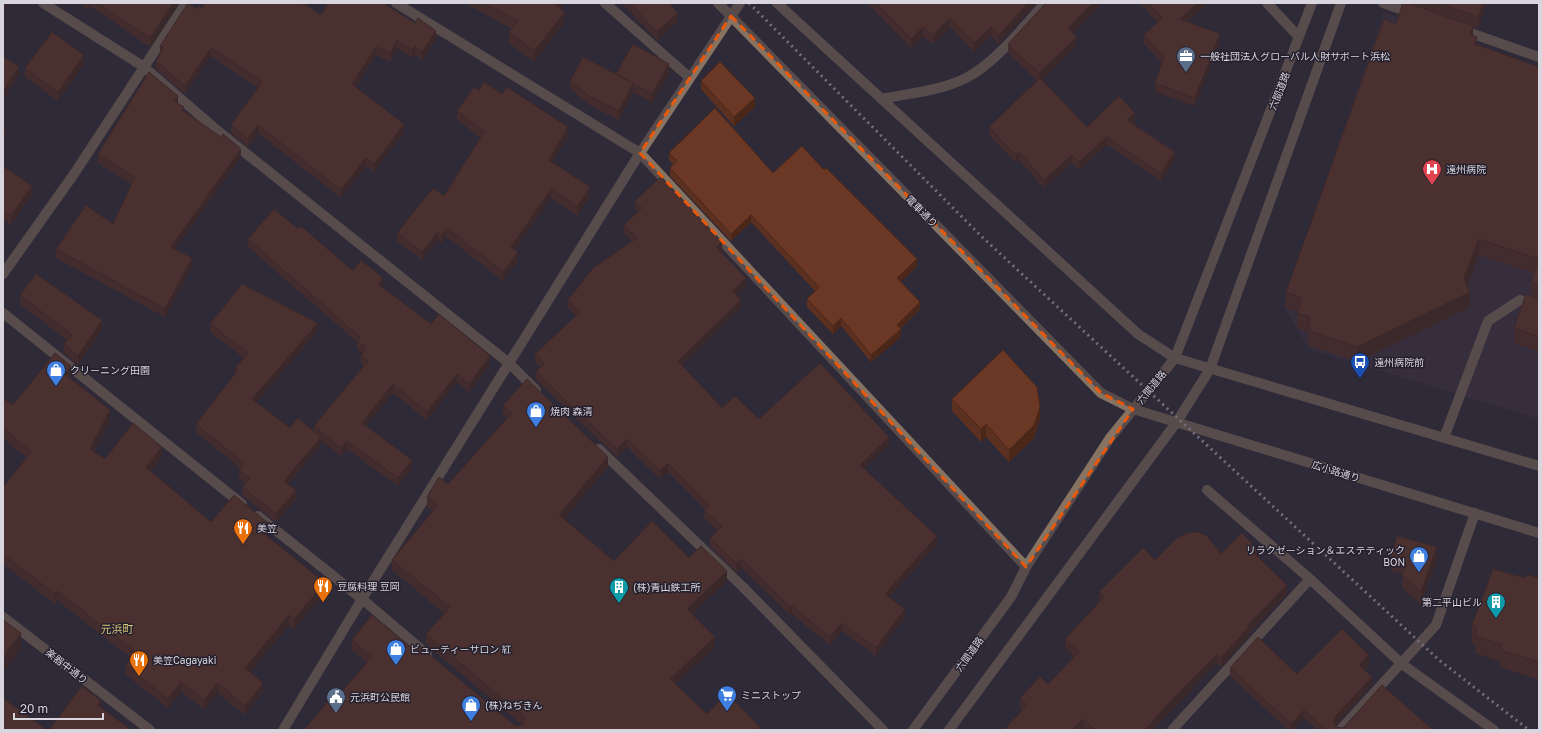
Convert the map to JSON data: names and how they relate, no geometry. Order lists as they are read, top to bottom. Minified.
{"streets":{"street":["六間道路","電車通り","広小路通り","楽器中通り"]},"crossings":[["六間道路","電車通り"],["六間道路","広小路通り"],["電車通り","広小路通り"]],"districts":["元浜町"],"places":{"office":["一般社団法人グローバル人財サポート浜松"],"hospital":["遠州病院"],"bus stop":["遠州病院前"],"shop":["クリーニング田園","焼肉 森清","リラクゼーション＆エステティック BON","ビューティーサロン 紅","(株)ねぢきん"],"restaurant":["美笠","豆腐料理 豆岡","美笠Cagayaki"],"building":["(株)青山鉄工所","第二平山ビル"],"supermarket":["ミニストップ"],"public building":["元浜町公民館"]},"scale_bar":"20 m"}
